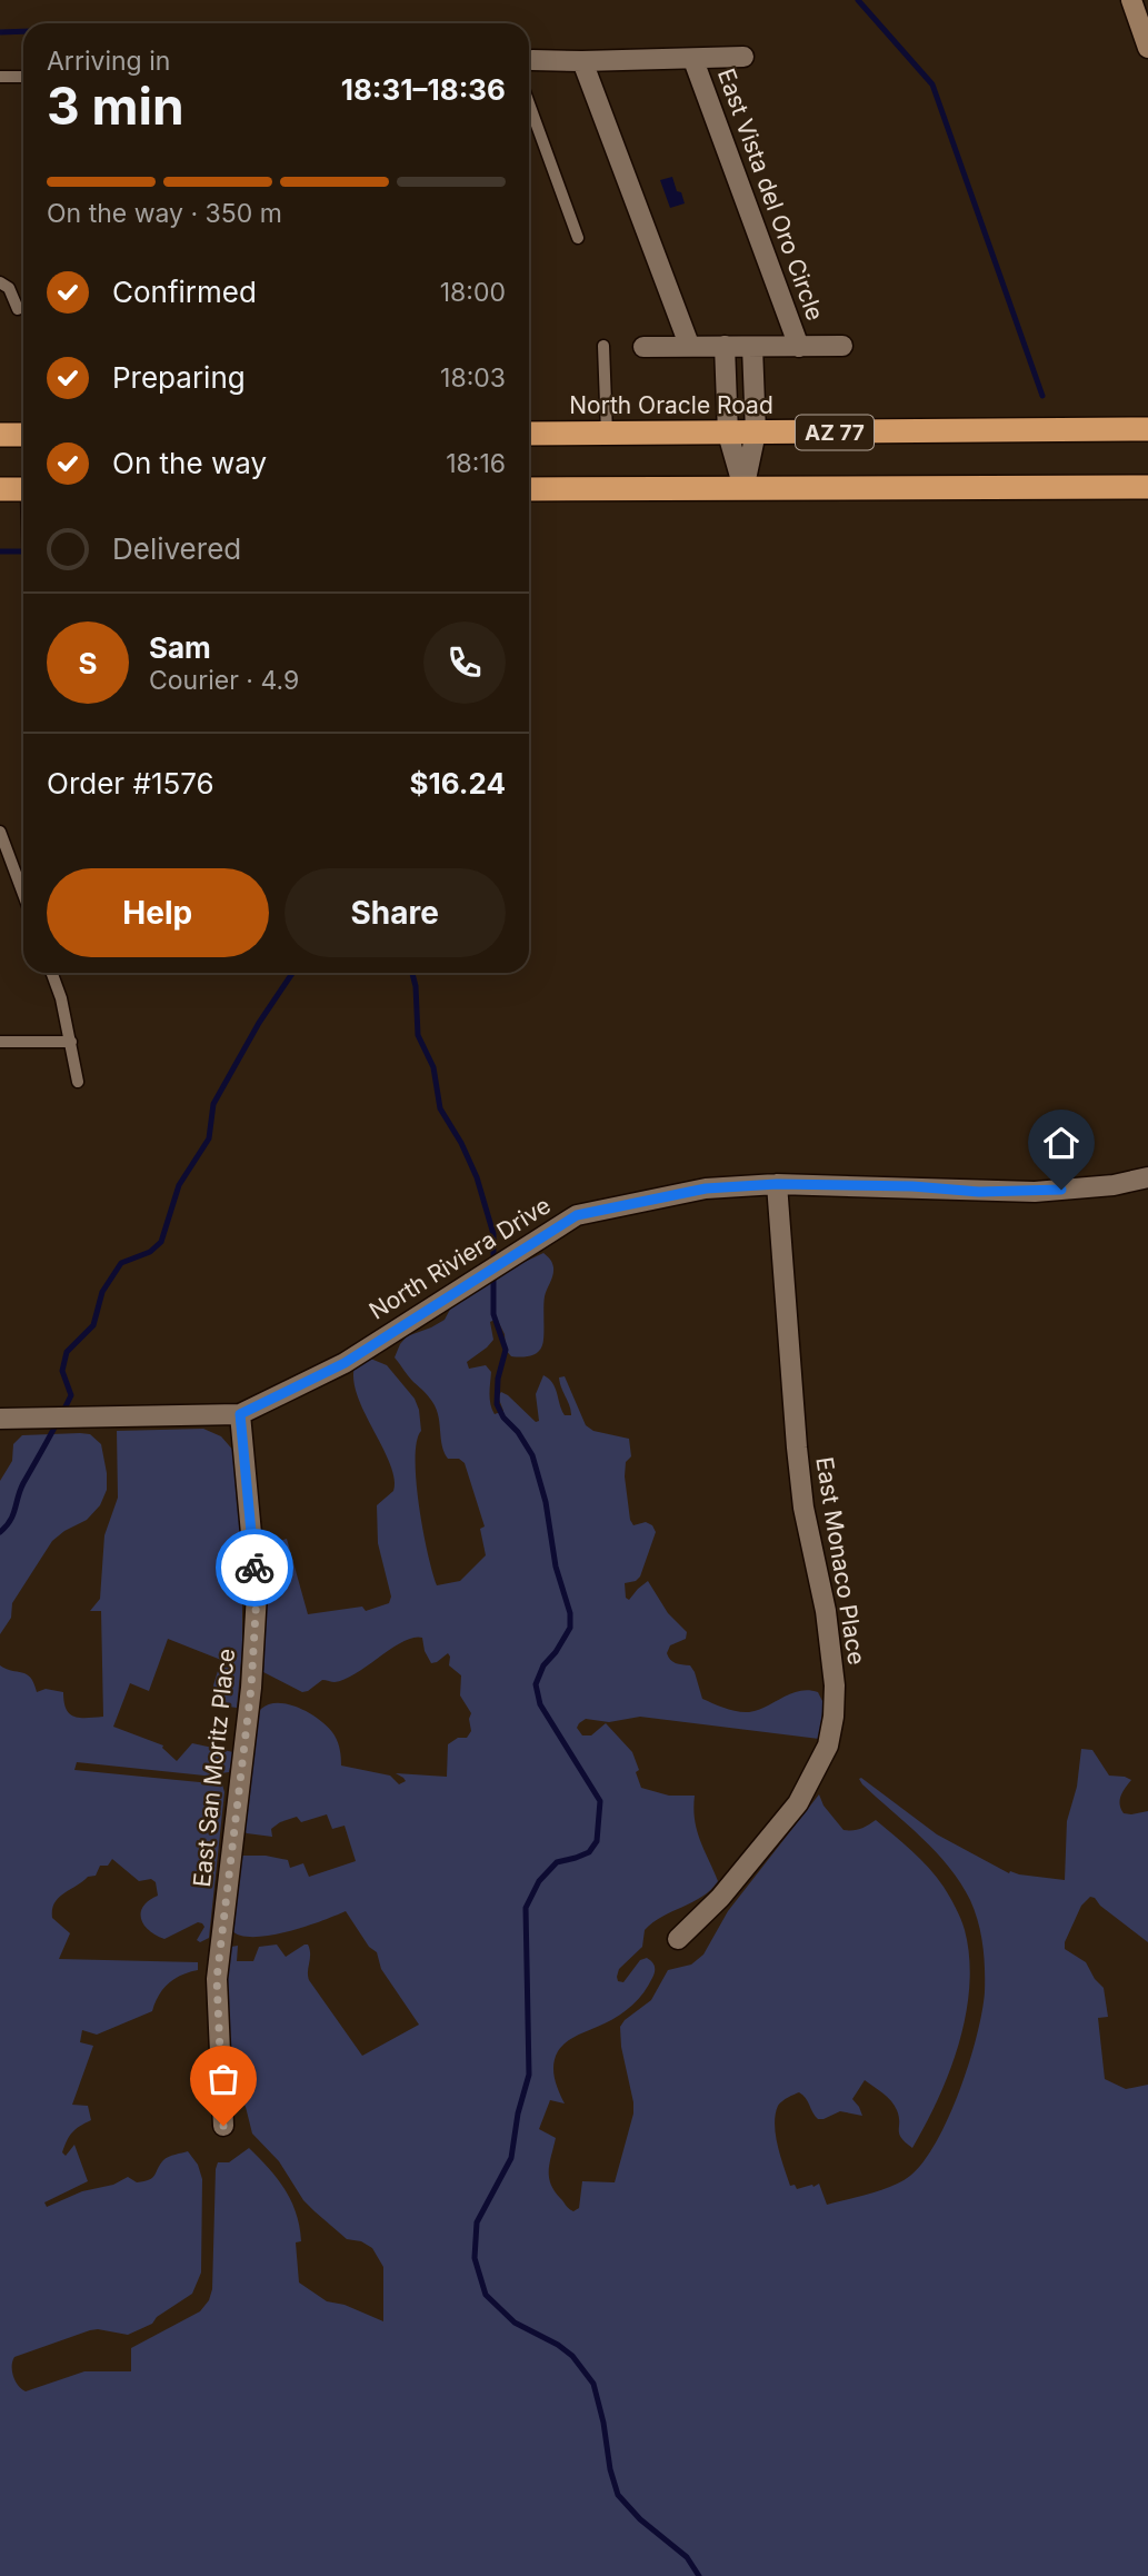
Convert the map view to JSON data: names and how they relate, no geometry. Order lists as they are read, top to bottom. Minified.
{"streets":{"highway":["North Oracle Road","AZ 77"],"street":["East Vista del Oro Circle","North Riviera Drive","East Monaco Place","East San Moritz Place"]},"crossings":[["North Riviera Drive","East Monaco Place"],["North Riviera Drive","East San Moritz Place"]],"page":{"heading":["3 min","Arriving in","18:31–18:36"],"panel":["Sam","Courier · 4.9","Order #1576","$16.24"],"bar":"On the way · 350 m","list":[["Confirmed","18:00"],["Preparing","18:03"],["On the way","18:16"],"Delivered"],"round":"S","buttons":["Help","Share"]}}
